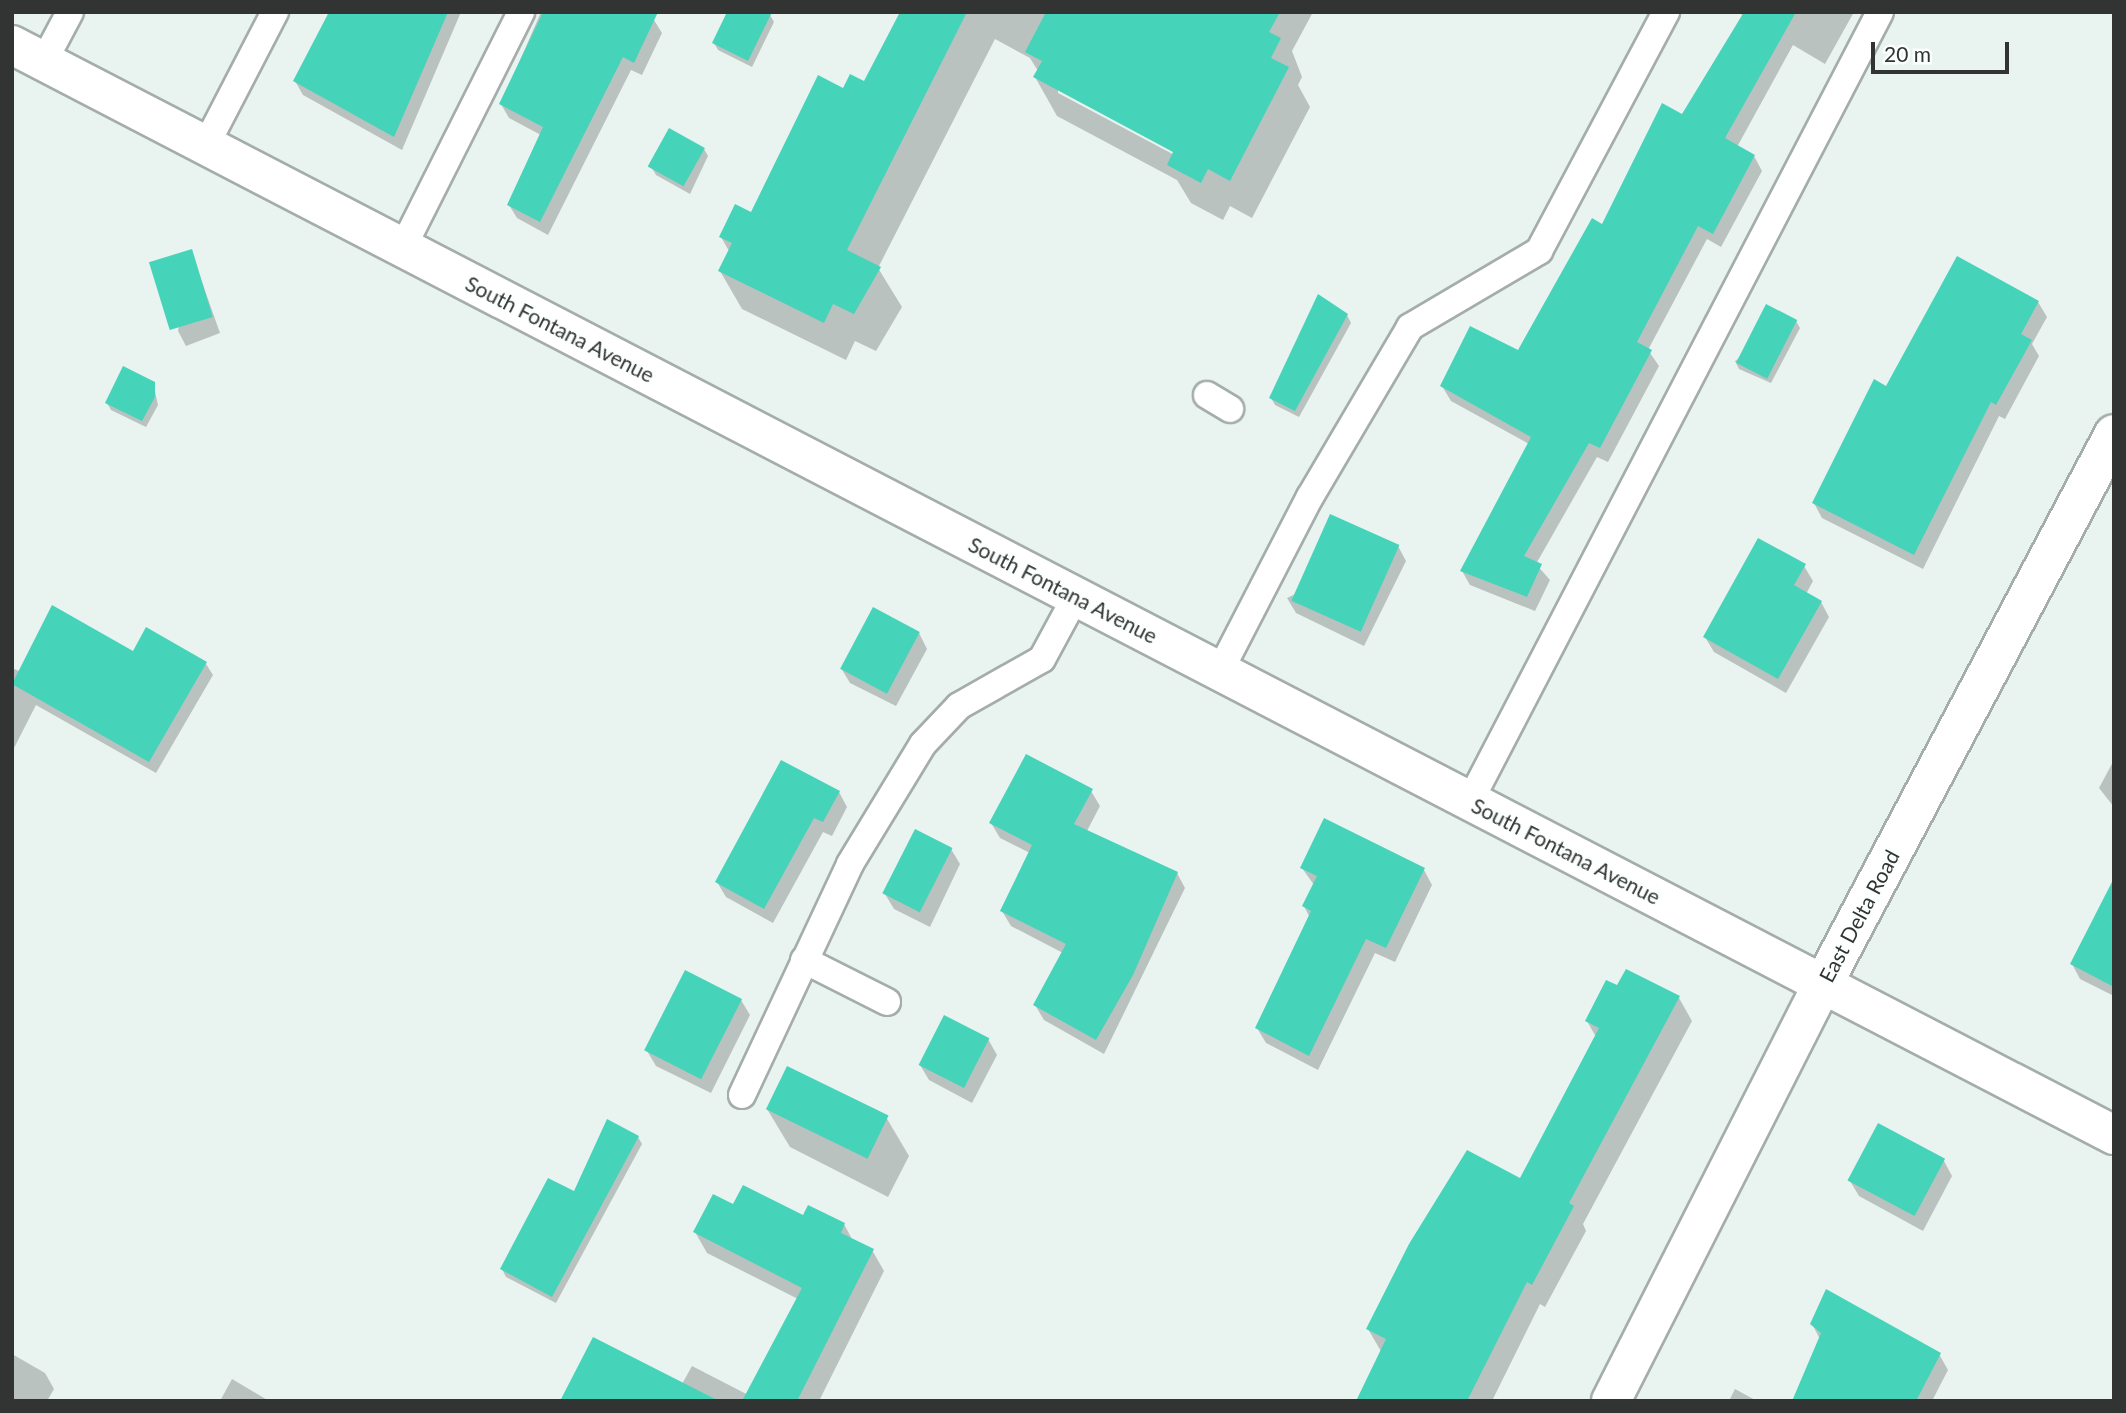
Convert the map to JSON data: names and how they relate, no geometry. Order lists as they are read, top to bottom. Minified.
{"streets":{"street":["South Fontana Avenue","East Delta Road"]},"crossings":[["South Fontana Avenue","East Delta Road"]],"scale_bar":"20 m"}
